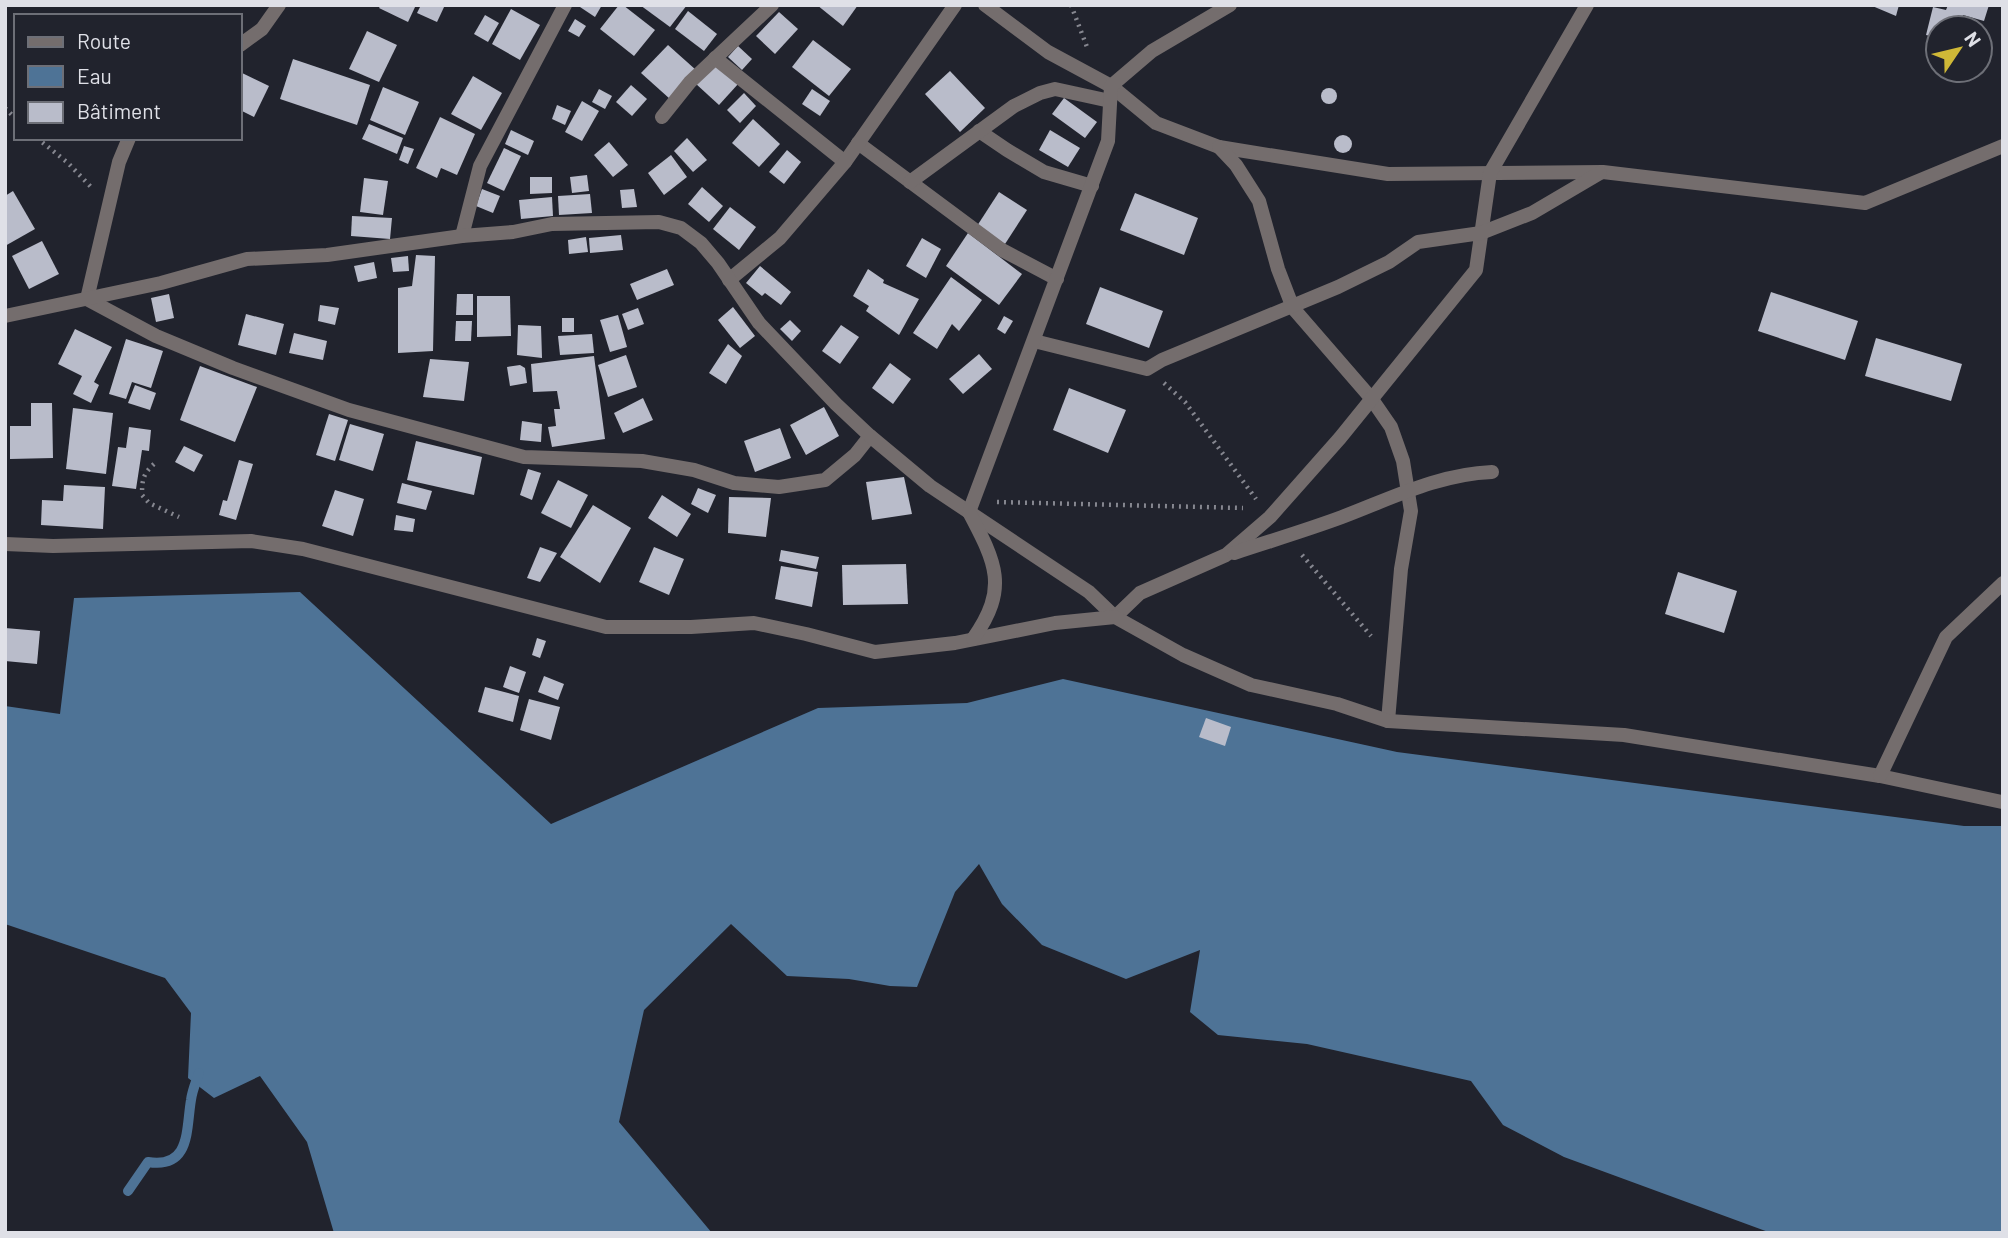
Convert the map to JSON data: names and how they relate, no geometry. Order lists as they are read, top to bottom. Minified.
{"legend":["Route","Eau","Bâtiment"],"north":"top right"}
